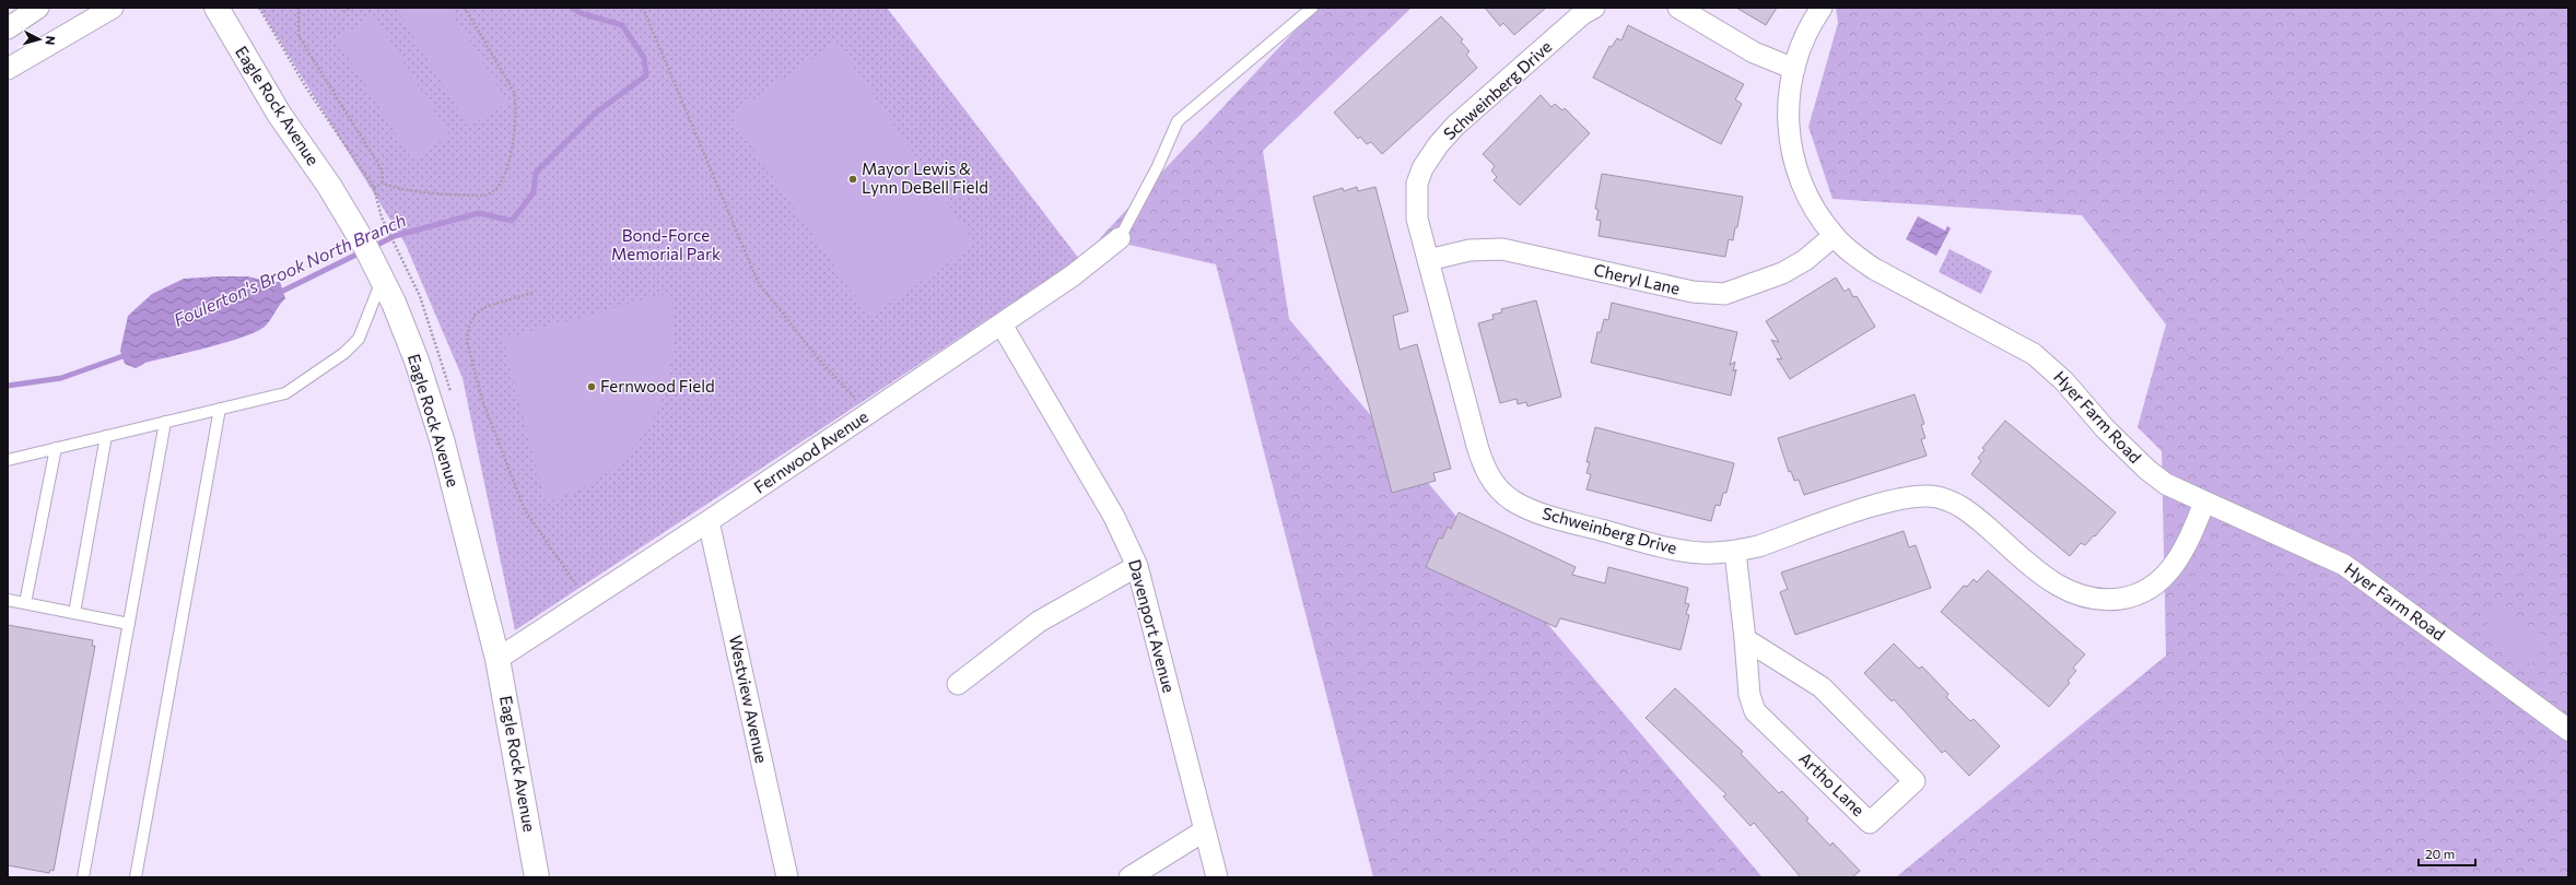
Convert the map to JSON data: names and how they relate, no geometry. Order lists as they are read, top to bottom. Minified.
{"streets":{"main road":["Eagle Rock Avenue"],"street":["Schweinberg Drive","Cheryl Lane","Hyer Farm Road","Fernwood Avenue","Davenport Avenue","Westview Avenue","Artho Lane"]},"crossings":[["Schweinberg Drive","Cheryl Lane"],["Schweinberg Drive","Hyer Farm Road"],["Schweinberg Drive","Artho Lane"],["Eagle Rock Avenue","Fernwood Avenue"],["Cheryl Lane","Hyer Farm Road"],["Fernwood Avenue","Davenport Avenue"],["Fernwood Avenue","Westview Avenue"]],"water":["Foulerton's Brook North Branch"],"parks":["Bond-Force Memorial Park"],"places":["Mayor Lewis & Lynn DeBell Field","Fernwood Field"],"scale_bar":"20 m","north":"right"}
